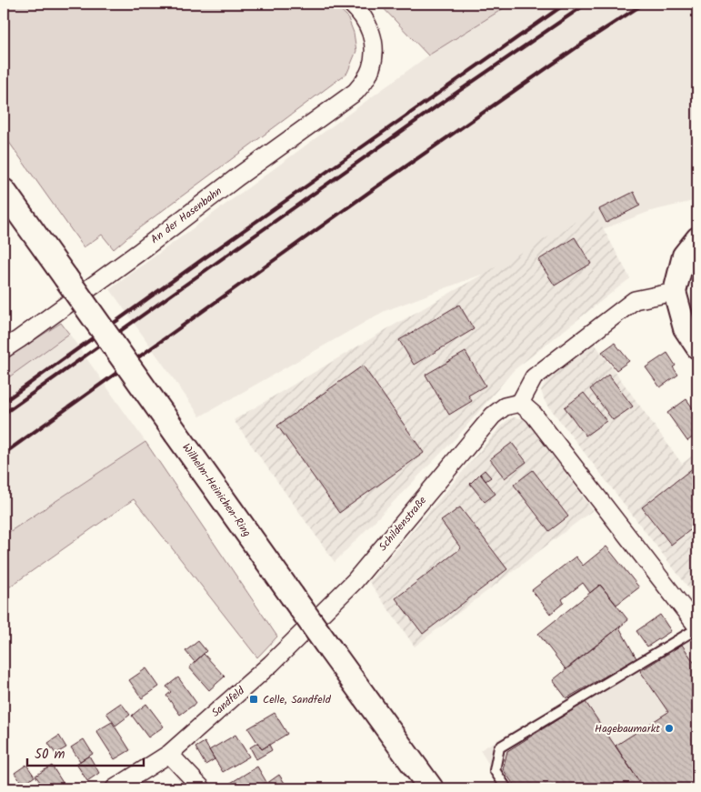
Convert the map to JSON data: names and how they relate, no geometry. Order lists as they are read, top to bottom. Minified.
{"streets":{"main road":["Wilhelm-Heinichen-Ring"],"street":["An der Hasenbahn","Schildenstraße","Sandfeld"]},"crossings":[["Schildenstraße","Sandfeld"]],"places":{"transit":["Celle, Sandfeld"],"other":["Hagebaumarkt"]},"scale_bar":"50 m"}
